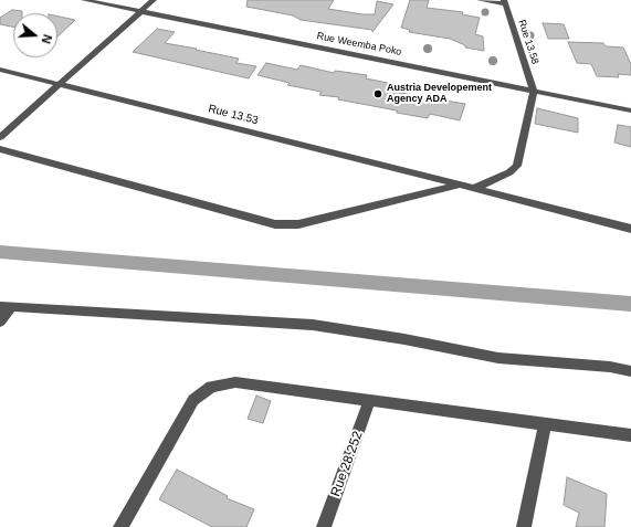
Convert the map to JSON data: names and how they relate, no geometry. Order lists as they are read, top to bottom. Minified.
{"streets":{"street":["Rue 13.58","Rue Weemba Poko","Rue 13.53","Rue 28.252"]},"crossings":[["Rue 13.58","Rue Weemba Poko"]],"places":["Austria Developement Agency ADA"],"north":"right"}
